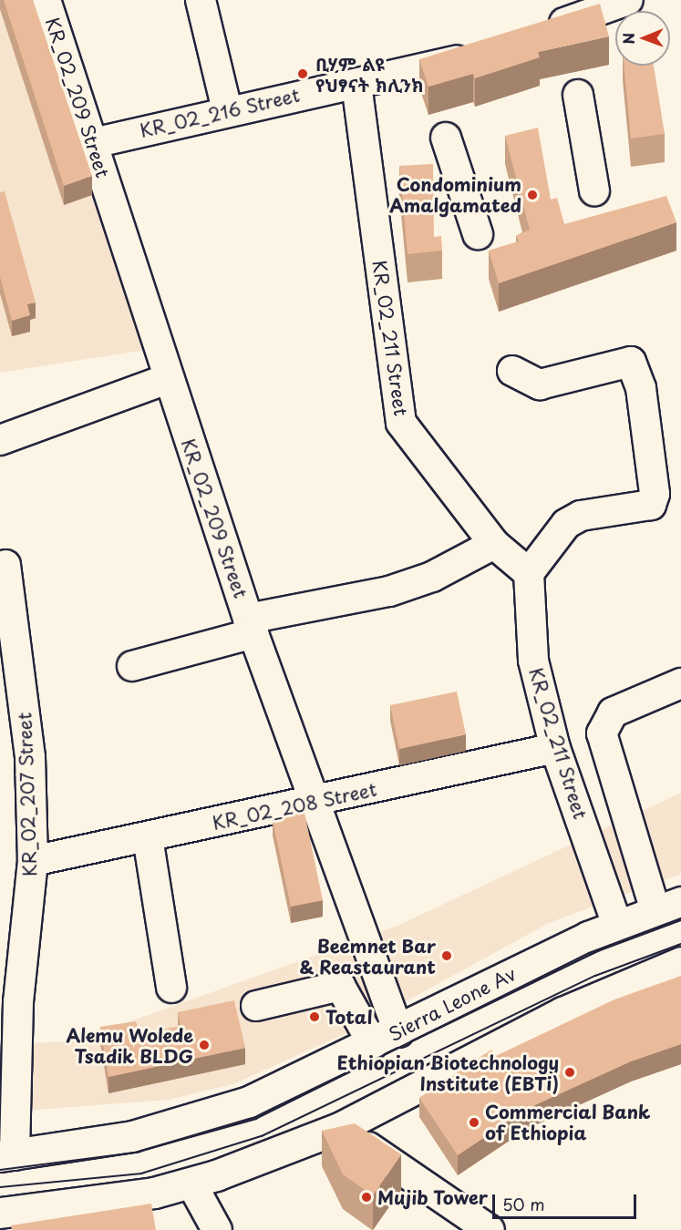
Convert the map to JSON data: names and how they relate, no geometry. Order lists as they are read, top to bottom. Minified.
{"streets":{"main road":["Sierra Leone Av"],"street":["KR_02_209 Street","KR_02_216 Street","KR_02_211 Street","KR_02_207 Street","KR_02_208 Street"]},"crossings":[["KR_02_209 Street","KR_02_216 Street"],["KR_02_209 Street","KR_02_208 Street"],["KR_02_209 Street","Sierra Leone Av"],["KR_02_216 Street","KR_02_211 Street"],["KR_02_211 Street","KR_02_208 Street"],["KR_02_211 Street","Sierra Leone Av"],["KR_02_207 Street","KR_02_208 Street"],["KR_02_207 Street","Sierra Leone Av"]],"places":["ቢሃም ልዩ የህፃናት ክሊንክ","Condominium Amalgamated","Beemnet Bar & Reastaurant","Total","Alemu Wolede Tsadik BLDG","Ethiopian Biotechnology Institute (EBTi)","Commercial Bank of Ethiopia","Mujib Tower"],"scale_bar":"50 m","north":"left"}
